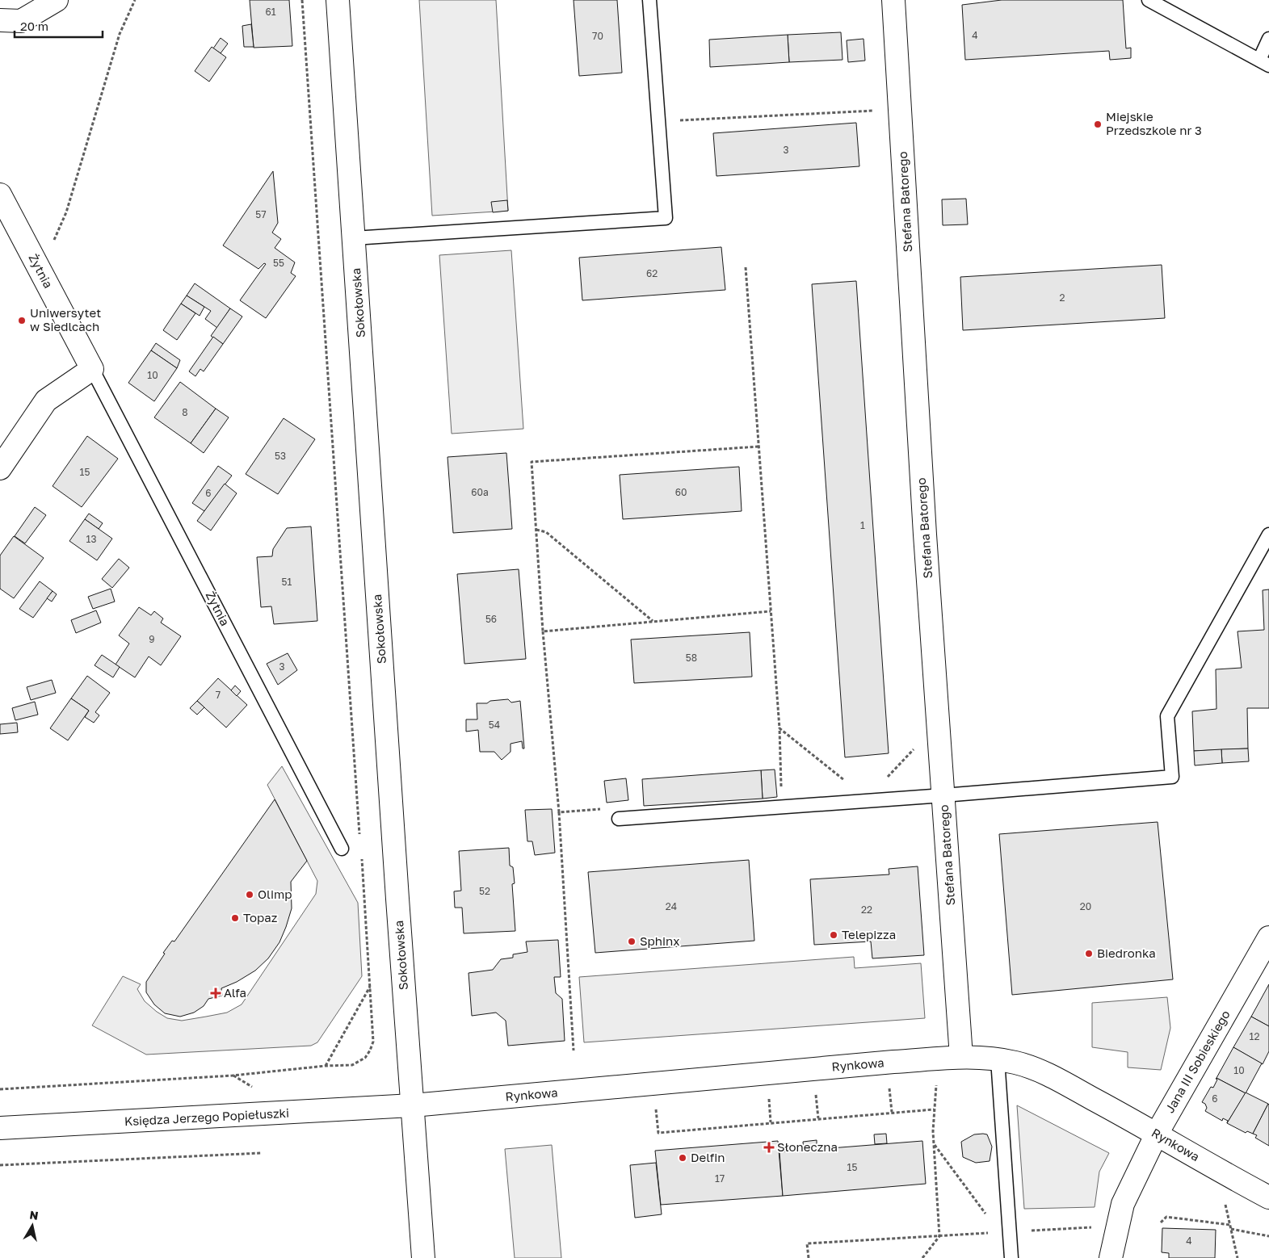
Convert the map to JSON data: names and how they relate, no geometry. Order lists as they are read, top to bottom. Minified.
{"streets":{"street":["Stefana Batorego","Żytnia","Sokołowska","Jana III Sobieskiego","Rynkowa","Księdza Jerzego Popiełuszki"]},"crossings":[["Stefana Batorego","Rynkowa"],["Sokołowska","Rynkowa"],["Sokołowska","Księdza Jerzego Popiełuszki"],["Jana III Sobieskiego","Rynkowa"],["Rynkowa","Księdza Jerzego Popiełuszki"]],"places":{"other":["Miejskie Przedszkole nr 3","Uniwersytet w Siedlcach","Olimp","Topaz","Telepizza","Sphinx","Biedronka","Delfin"],"health":["Alfa","Słoneczna"]},"house_numbers":["61","4","70","3","57","55","62","2","10","8","53","15","60a","60","6","1","13","51","56","9","58","3","7","54","52","24","20","22","12","10","6","15","17","4"],"scale_bar":"20 m","north":"top"}
